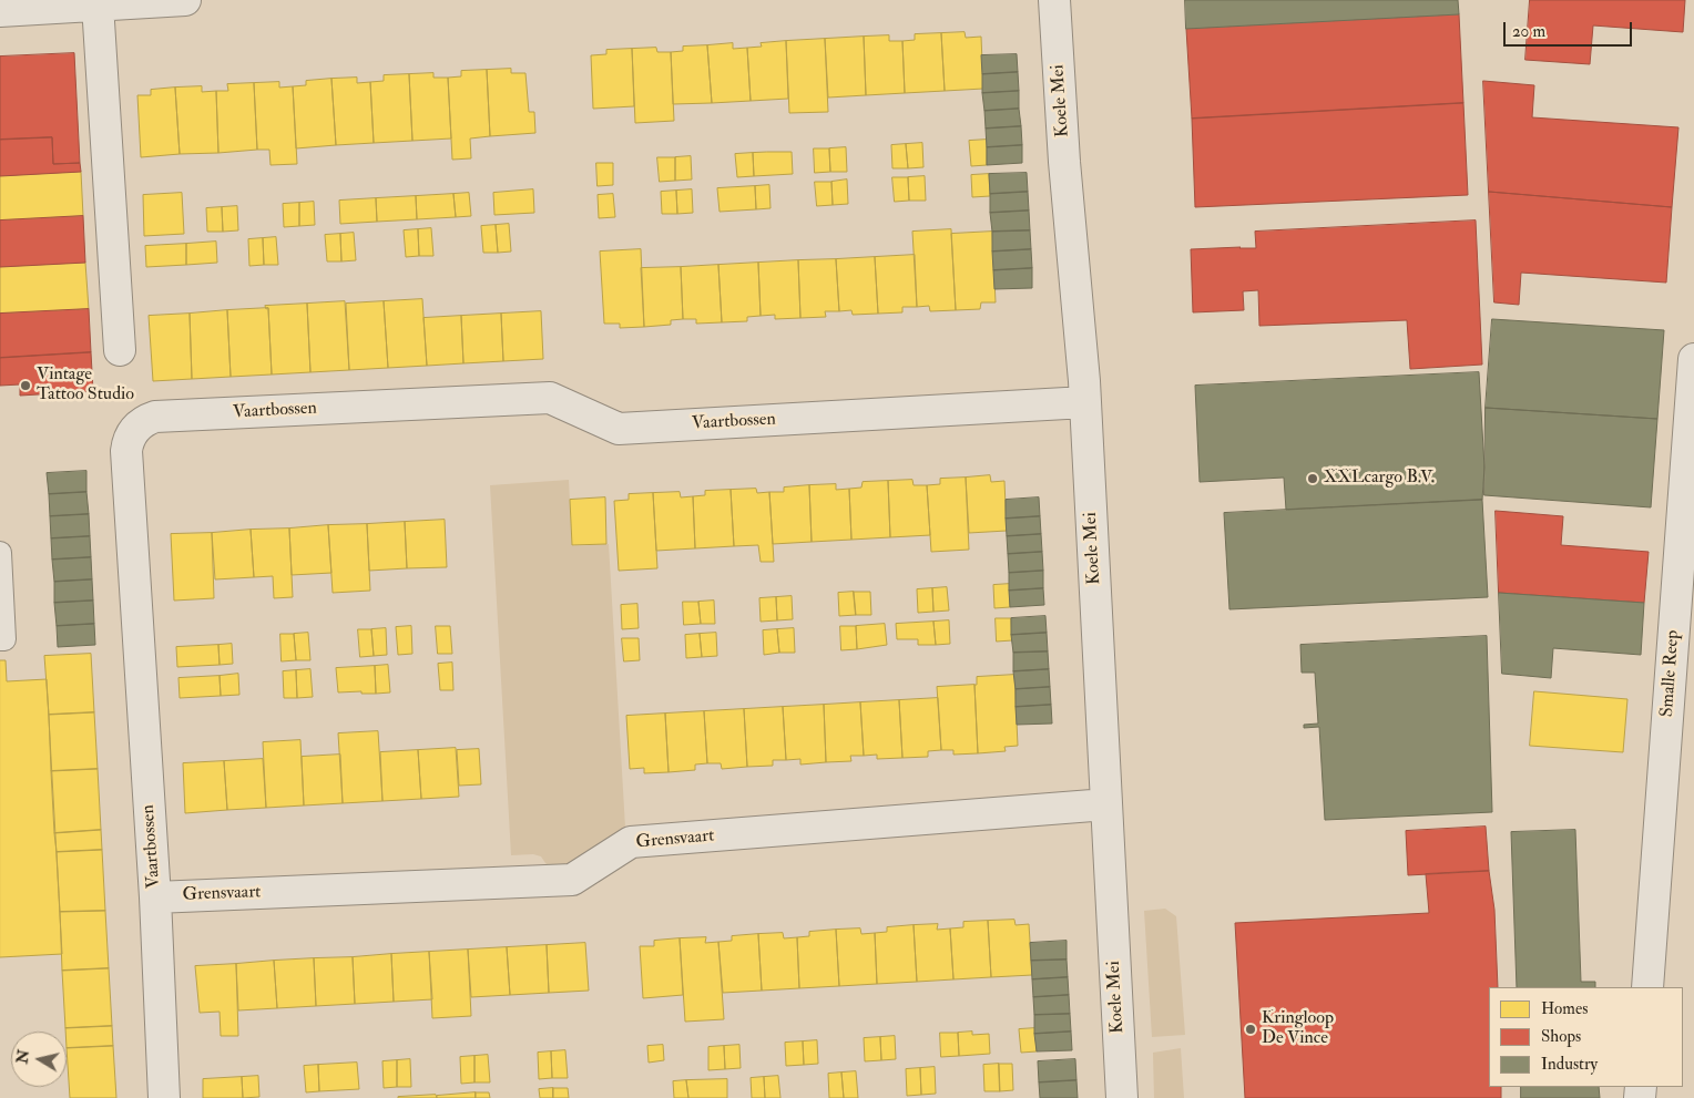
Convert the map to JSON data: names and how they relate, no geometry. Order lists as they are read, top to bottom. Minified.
{"streets":{"street":["Koele Mei","Vaartbossen","Smalle Reep","Grensvaart"]},"crossings":[["Koele Mei","Vaartbossen"],["Koele Mei","Grensvaart"],["Vaartbossen","Grensvaart"]],"places":["Vintage Tattoo Studio","XXLcargo B.V.","Kringloop De Vince"],"legend":["Homes","Shops","Industry"],"scale_bar":"20 m","north":"left"}
